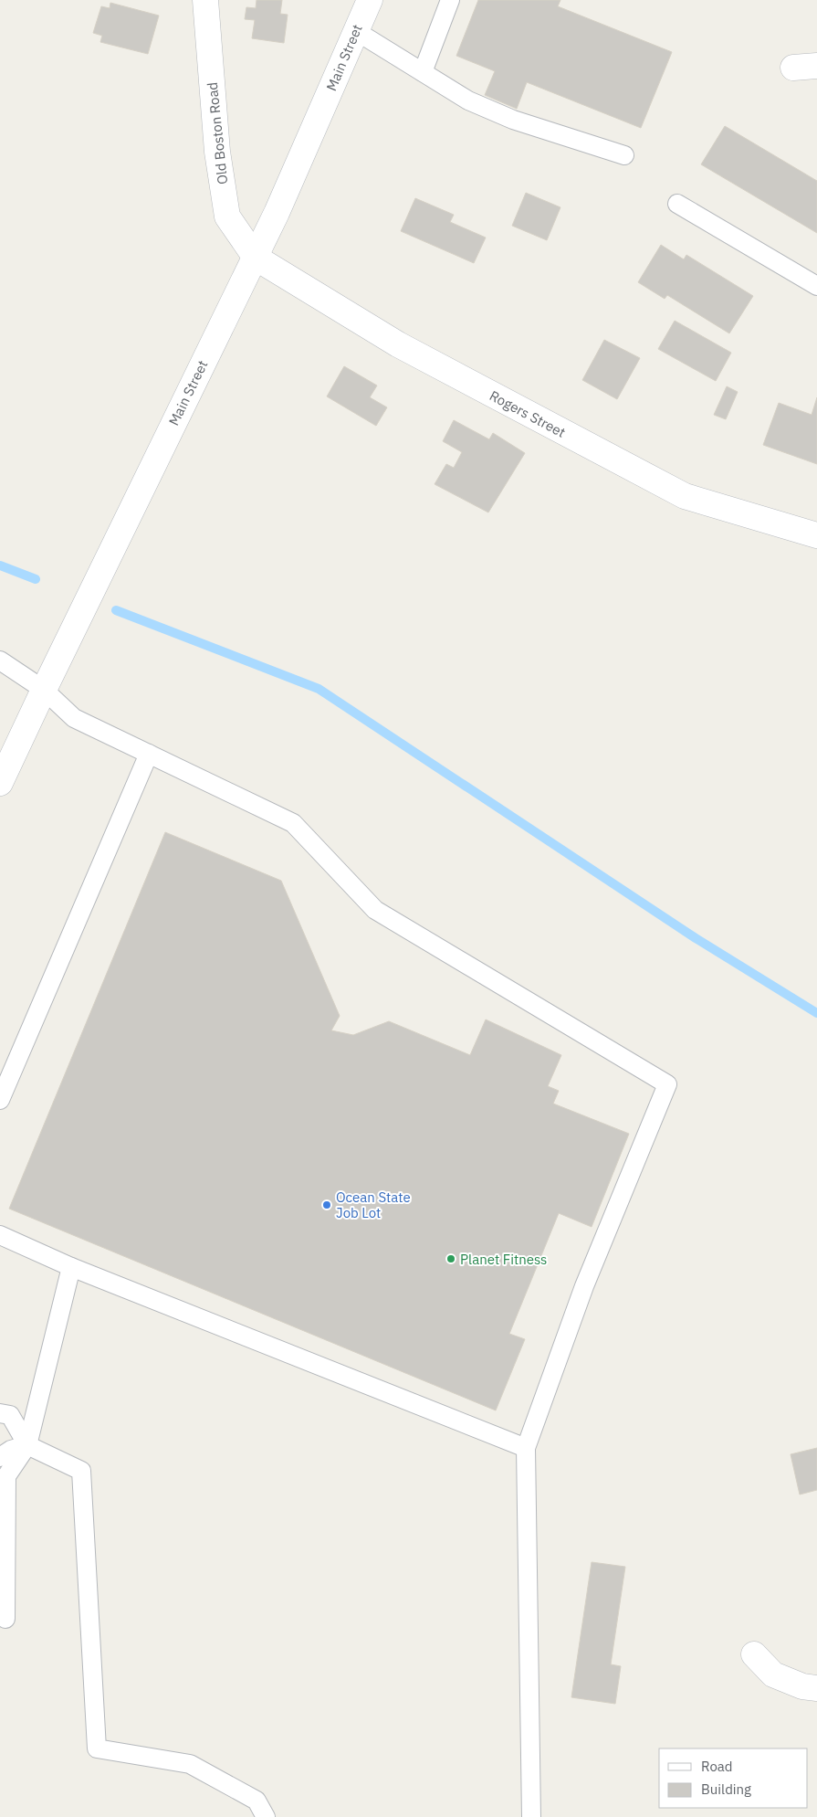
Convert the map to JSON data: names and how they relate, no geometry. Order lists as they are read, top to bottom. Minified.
{"streets":{"street":["Main Street","Old Boston Road","Rogers Street"]},"crossings":[["Main Street","Old Boston Road"],["Main Street","Rogers Street"],["Old Boston Road","Rogers Street"]],"places":["Ocean State Job Lot","Planet Fitness"],"legend":["Road","Building"]}
